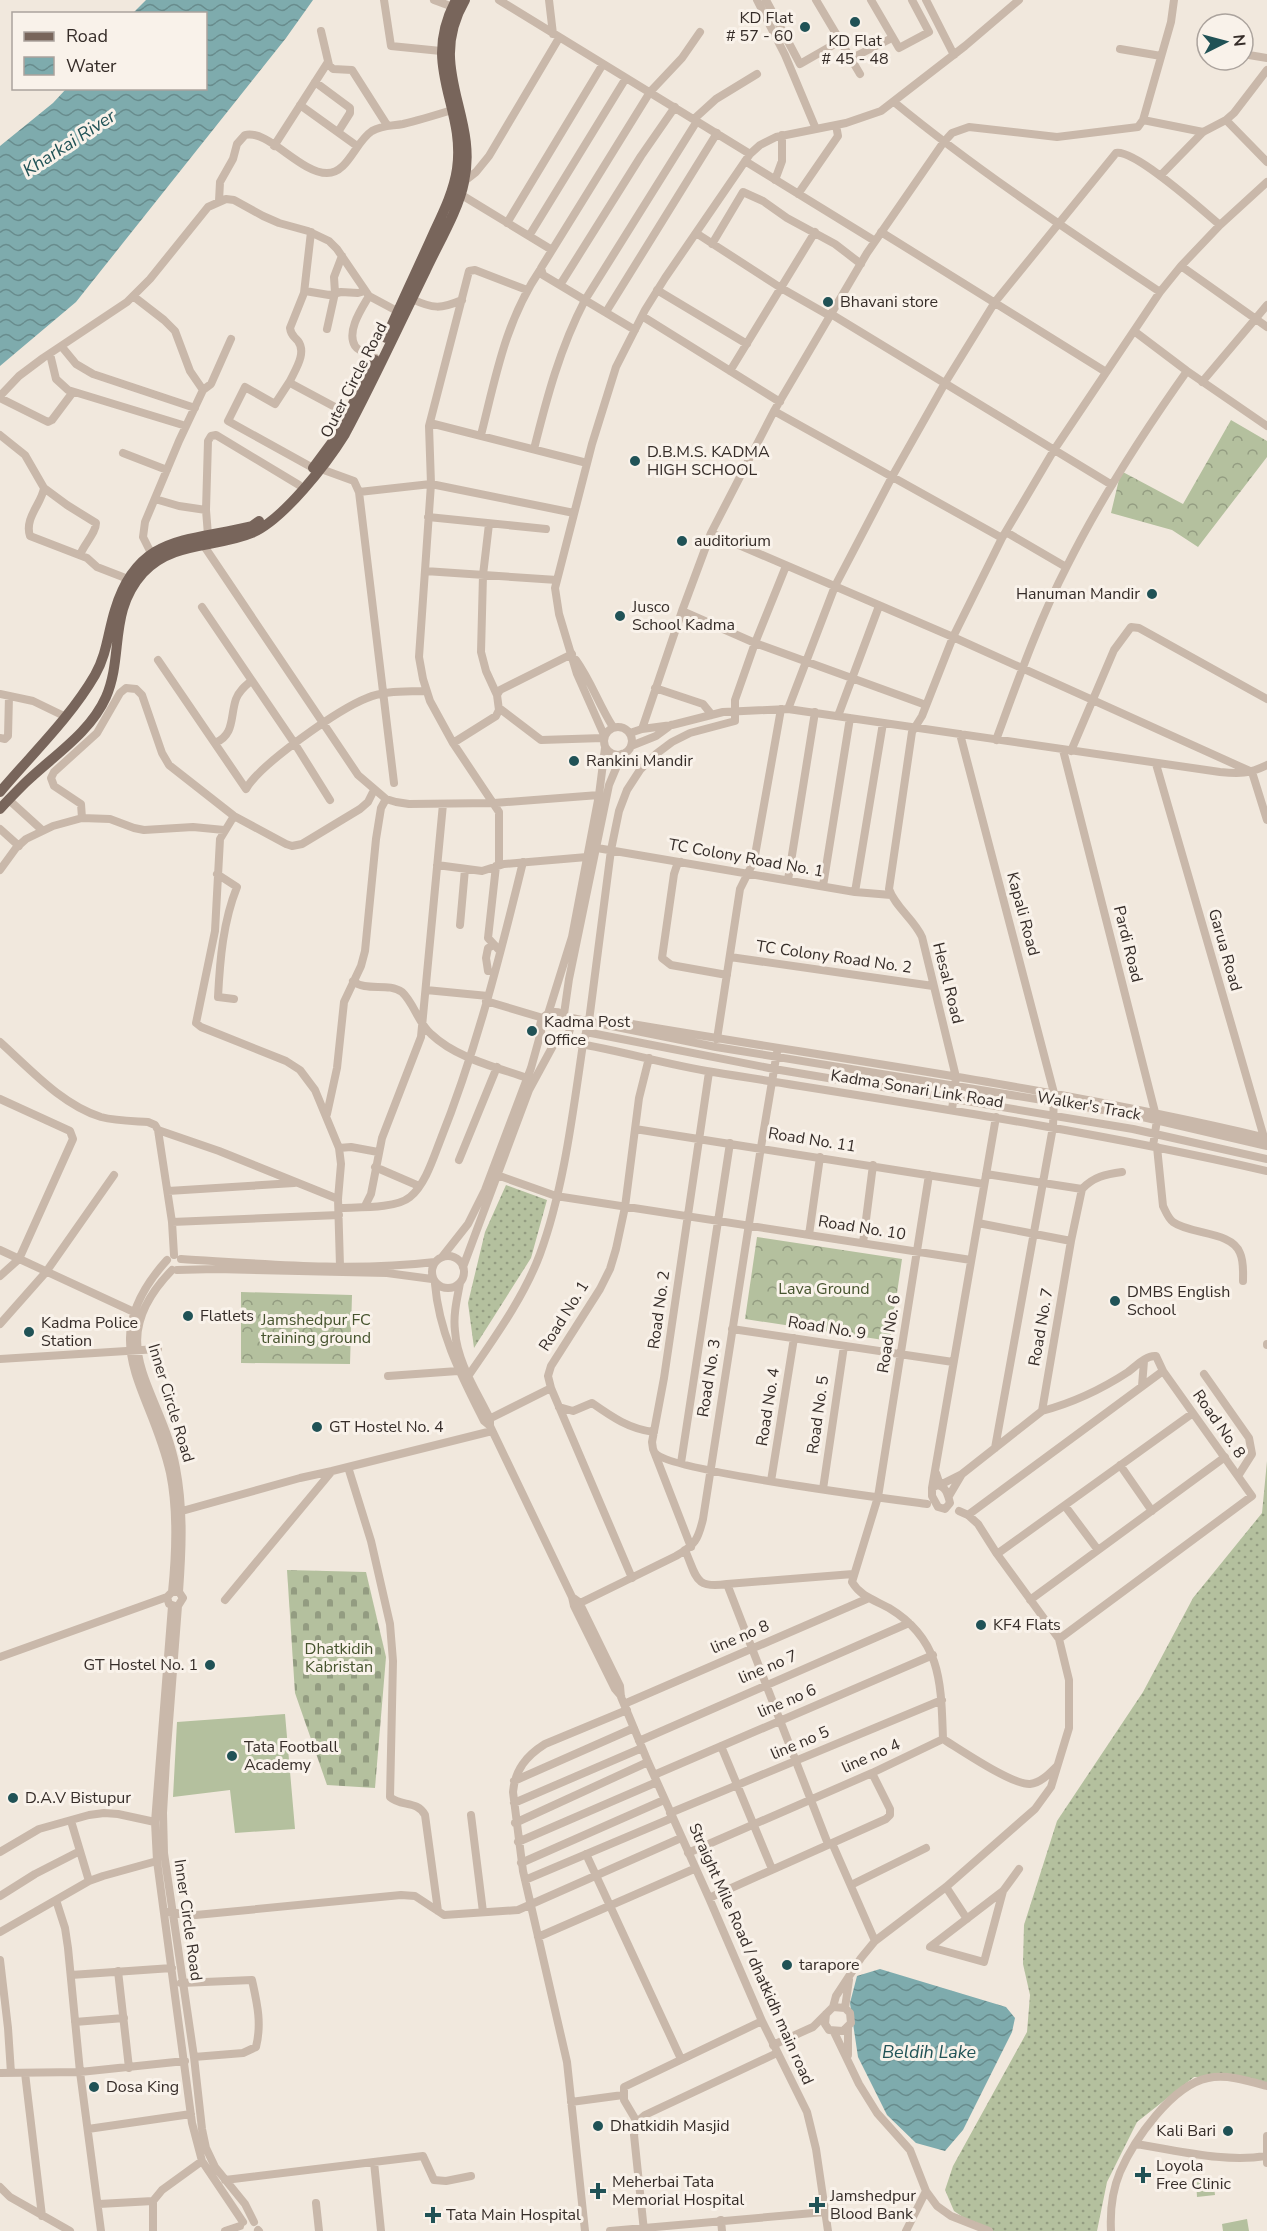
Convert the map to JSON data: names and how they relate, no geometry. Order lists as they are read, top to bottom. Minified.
{"streets":{"main road":["Outer Circle Road"],"street":["TC Colony Road No. 1","Kapali Road","Pardi Road","Garua Road","TC Colony Road No. 2","Hesal Road","Kadma Sonari Link Road","Walker's Track","Road No. 11","Road No. 10","Road No. 2","Road No. 1","Road No. 7","Road No. 9","Road No. 6","Road No. 3","Inner Circle Road","Road No. 4","Road No. 5","Road No. 8","line no 8","line no 7","line no 6","line no 5","line no 4","Straight Mile Road / dhatkidh main road"]},"crossings":[["TC Colony Road No. 1","Hesal Road"],["Kapali Road","Kadma Sonari Link Road"],["Kapali Road","Walker's Track"],["Pardi Road","Kadma Sonari Link Road"],["Pardi Road","Walker's Track"],["Garua Road","Kadma Sonari Link Road"],["TC Colony Road No. 2","Hesal Road"],["Hesal Road","Kadma Sonari Link Road"],["Hesal Road","Walker's Track"],["Kadma Sonari Link Road","Road No. 2"],["Kadma Sonari Link Road","Road No. 1"],["Kadma Sonari Link Road","Road No. 3"],["Walker's Track","Road No. 3"],["Road No. 11","Road No. 2"],["Road No. 11","Road No. 1"],["Road No. 11","Road No. 6"],["Road No. 11","Road No. 3"],["Road No. 10","Road No. 2"],["Road No. 10","Road No. 1"],["Road No. 10","Road No. 6"],["Road No. 10","Road No. 3"],["Road No. 2","Road No. 3"],["Road No. 9","Road No. 6"],["Road No. 9","Road No. 3"],["Road No. 9","Road No. 4"],["Road No. 9","Road No. 5"],["line no 8","Straight Mile Road / dhatkidh main road"],["line no 7","Straight Mile Road / dhatkidh main road"],["line no 6","Straight Mile Road / dhatkidh main road"],["line no 5","Straight Mile Road / dhatkidh main road"],["line no 4","Straight Mile Road / dhatkidh main road"]],"water":["Kharkai River","Beldih Lake"],"parks":["Lava Ground","Jamshedpur FC training ground","Dhatkidih Kabristan"],"places":{"other":["KD Flat # 45 - 48","KD Flat # 57 - 60","Bhavani store","D.B.M.S. KADMA HIGH SCHOOL","auditorium","Hanuman Mandir","Jusco School Kadma","Rankini Mandir","Kadma Post Office","DMBS English School","Flatlets","Kadma Police Station","GT Hostel No. 4","KF4 Flats","GT Hostel No. 1","Tata Football Academy","D.A.V Bistupur","tarapore","Dosa King","Dhatkidih Masjid","Kali Bari"],"health":["Loyola Free Clinic","Meherbai Tata Memorial Hospital","Jamshedpur Blood Bank","Tata Main Hospital"]},"legend":["Road","Water"],"north":"right"}
